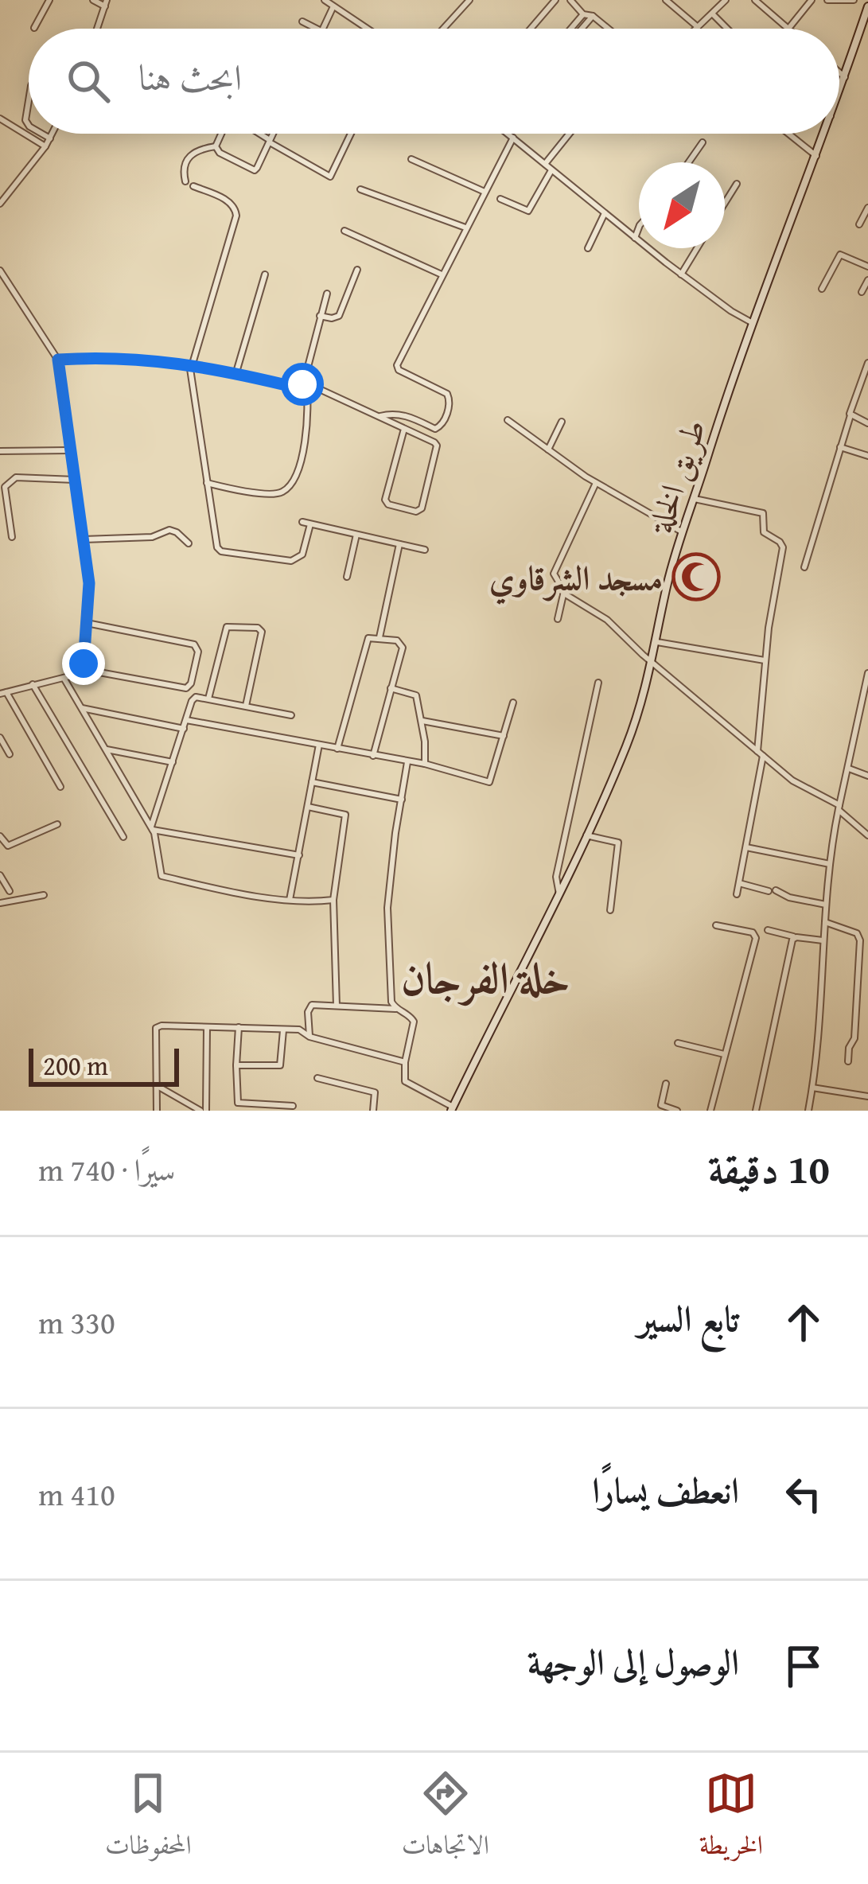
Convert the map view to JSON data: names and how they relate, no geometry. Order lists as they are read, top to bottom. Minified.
{"streets":{"street":["طريق الخلة"]},"districts":["خلة الفرجان"],"places":{"mosque":["مسجد الشرقاوي"]},"scale_bar":"200 m","north":"bottom left","page":{"search":"ابحث هنا","scale":"200 m","heading":["10 دقيقة","سيرًا · 740 m"],"list":[["تابع السير","330 m"],["انعطف يسارًا","410 m"],"الوصول إلى الوجهة"],"nav":["الخريطة","الاتجاهات","المحفوظات"]}}
